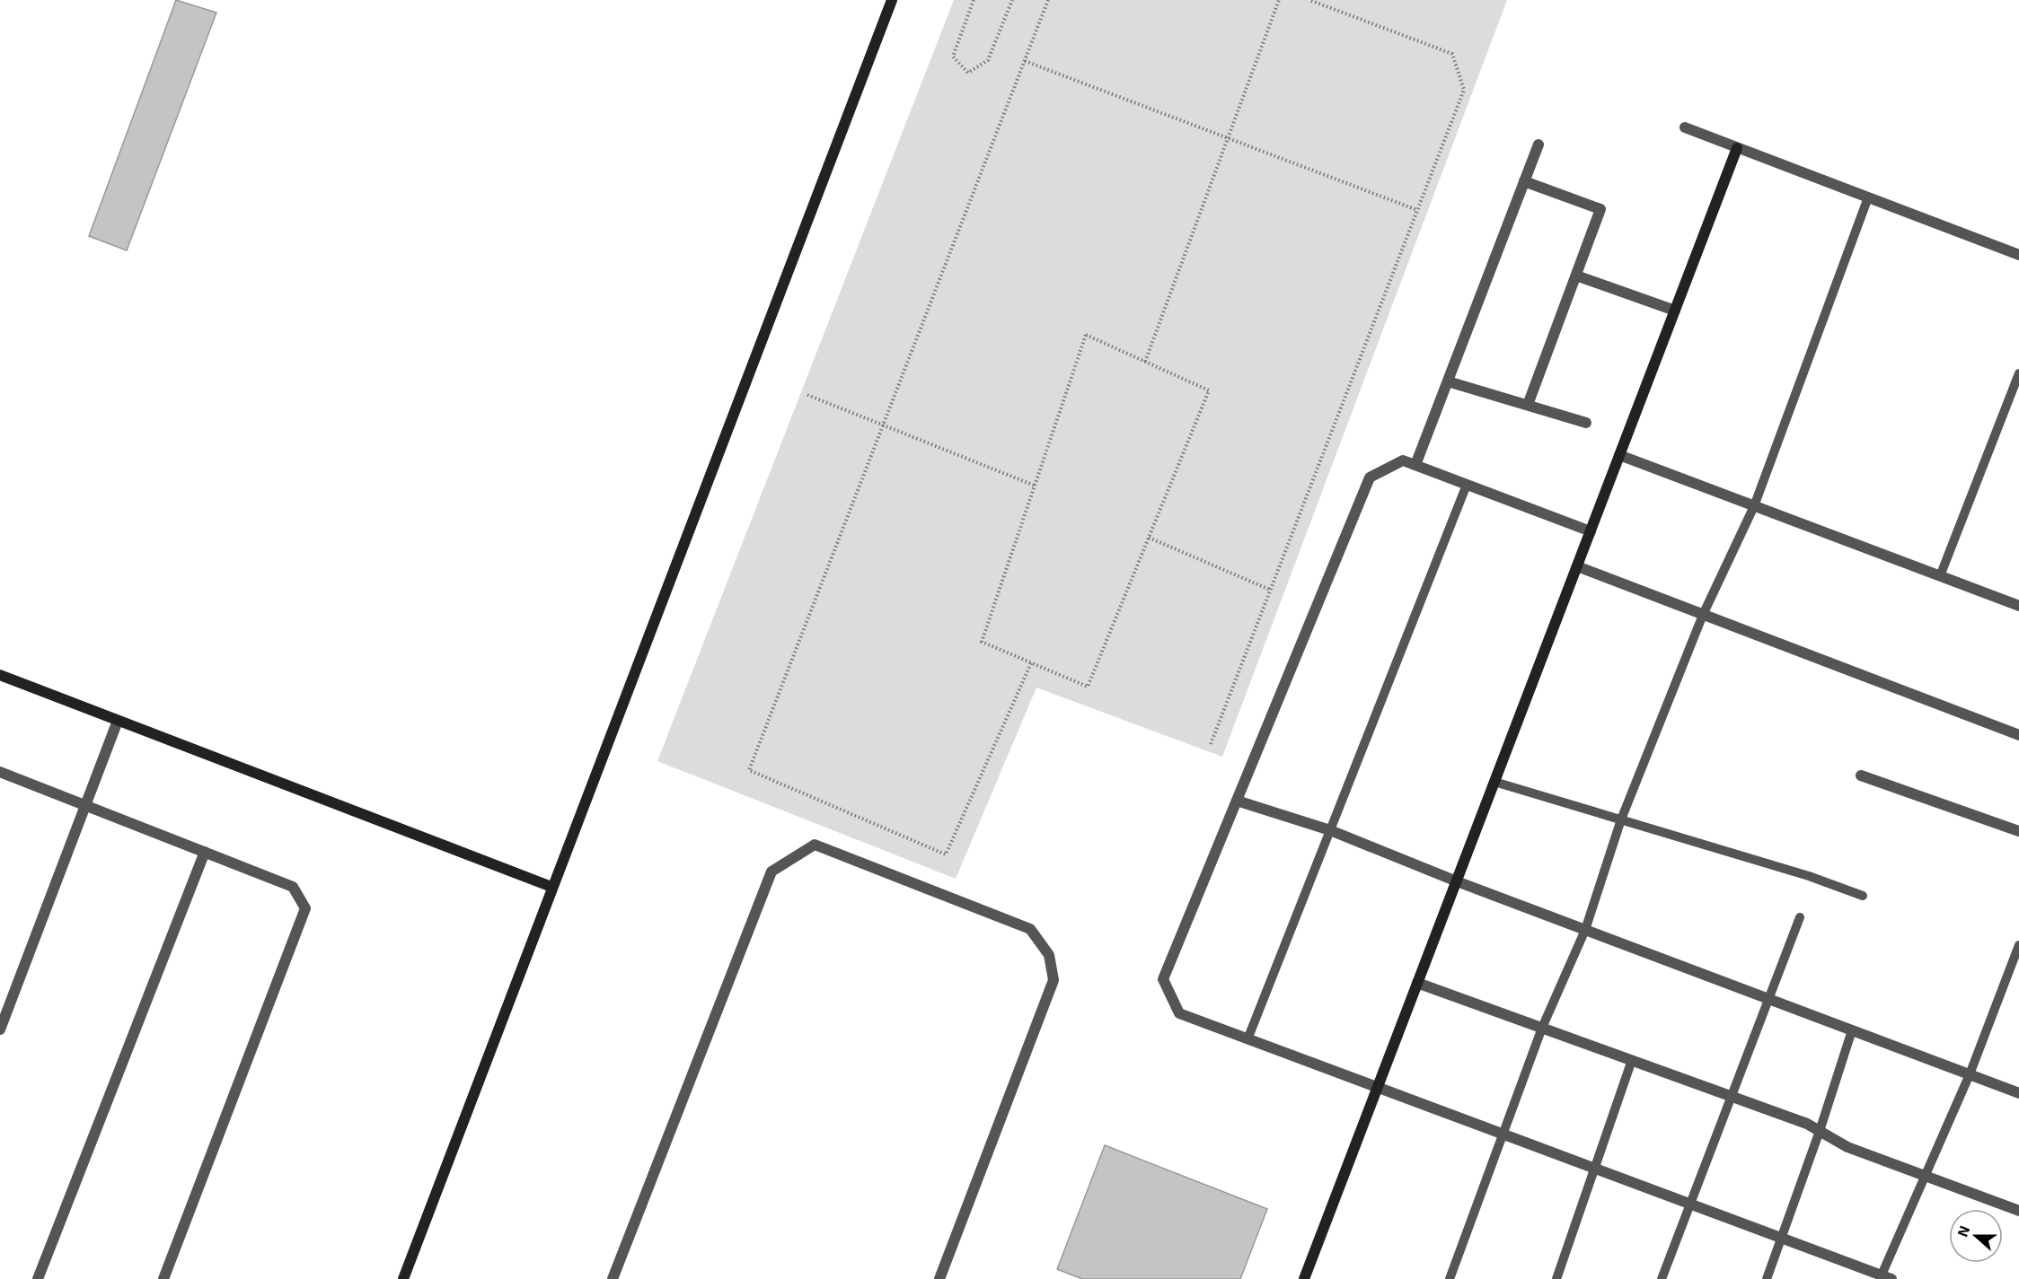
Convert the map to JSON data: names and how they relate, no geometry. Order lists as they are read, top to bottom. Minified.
{"north":"left"}
